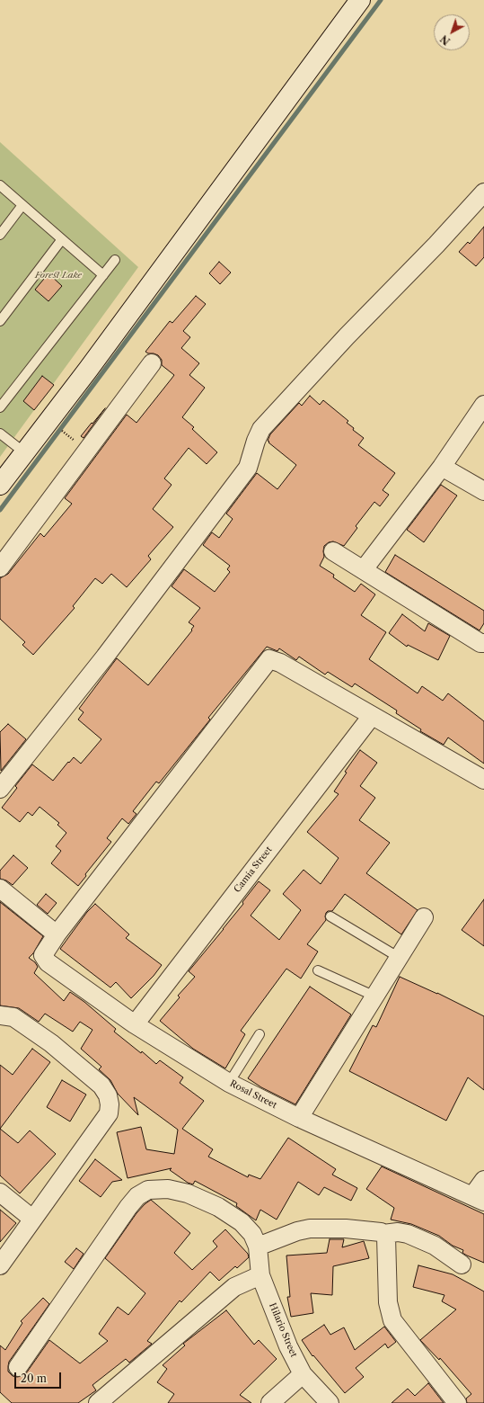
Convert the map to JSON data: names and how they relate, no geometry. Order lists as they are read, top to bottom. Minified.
{"streets":{"street":["Camia Street","Rosal Street","Hilario Street"]},"crossings":[["Camia Street","Rosal Street"]],"parks":["Forest Lake"],"scale_bar":"20 m","north":"bottom left"}
